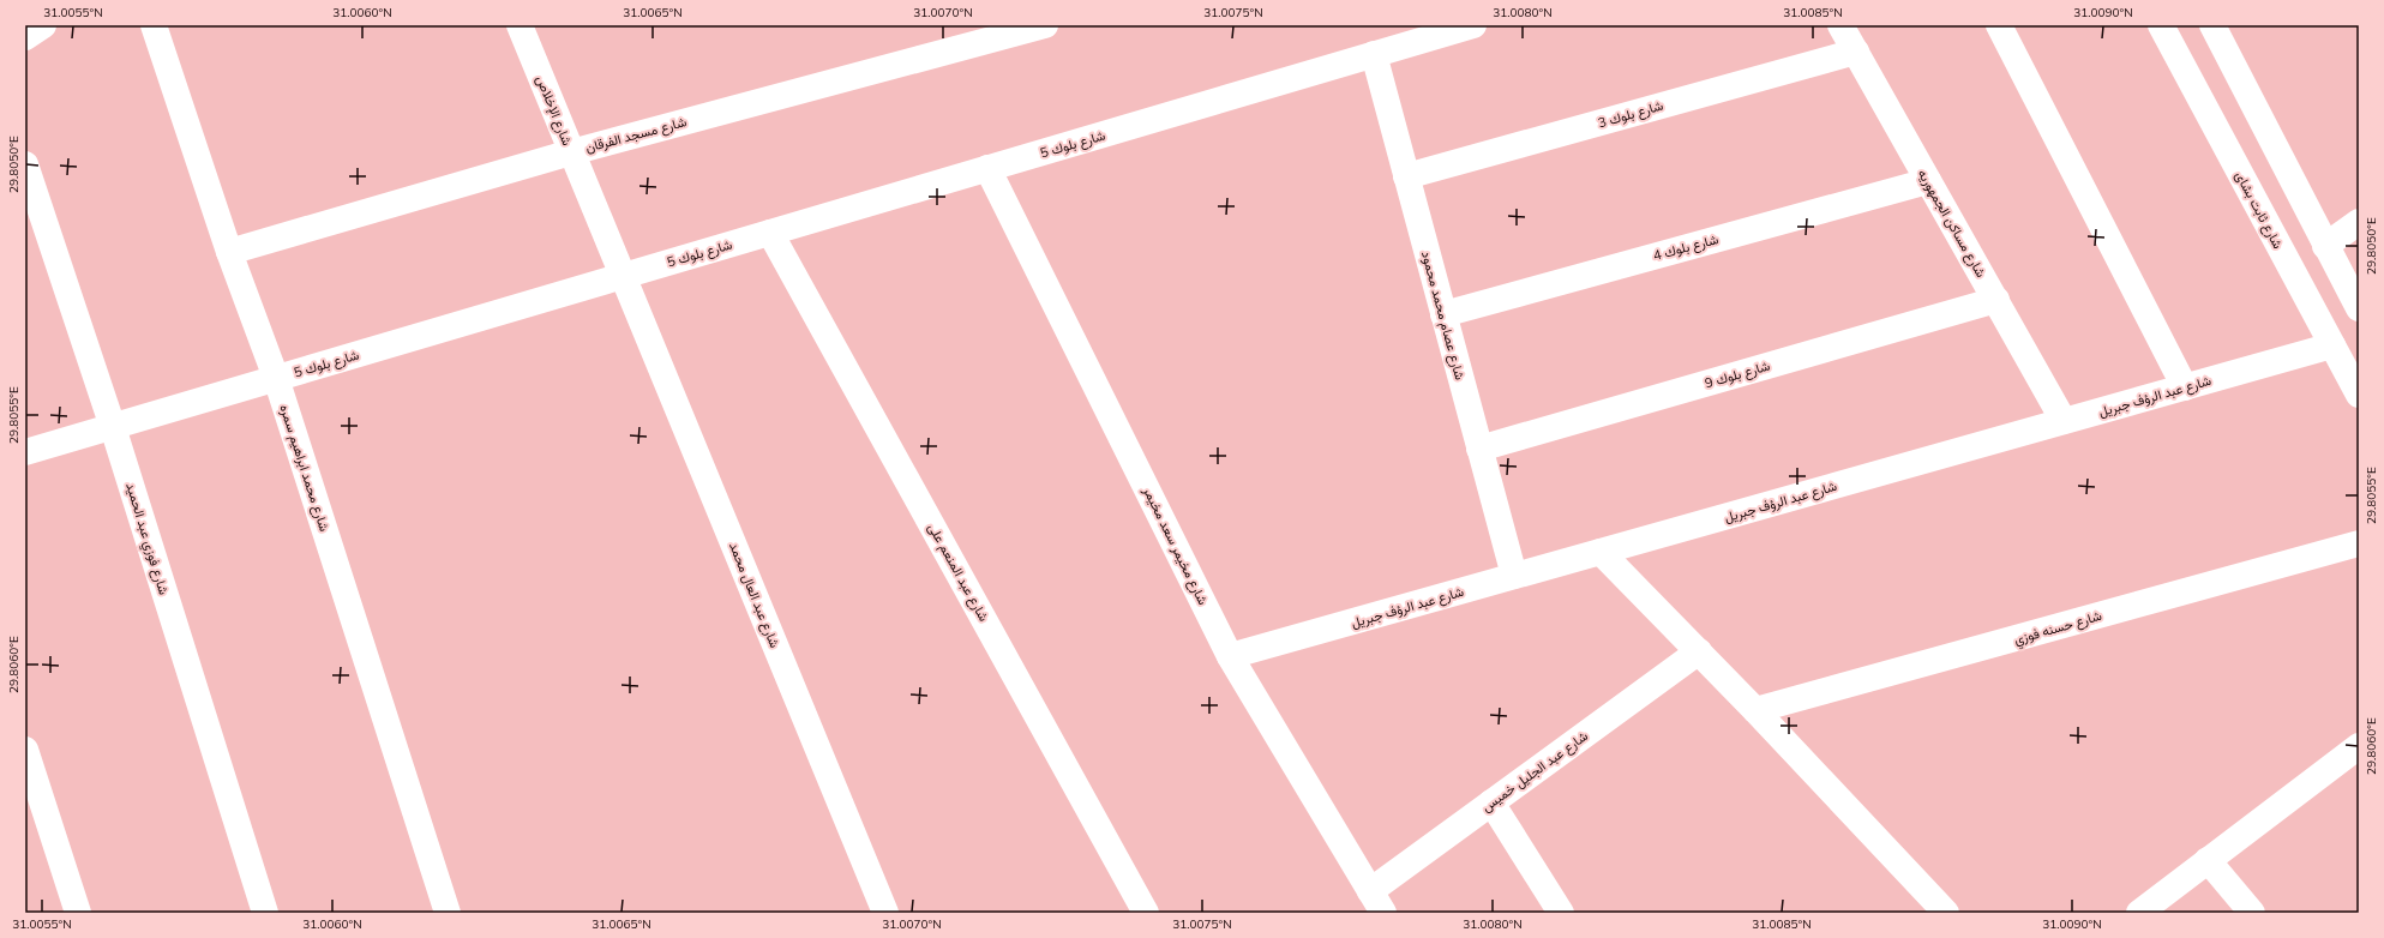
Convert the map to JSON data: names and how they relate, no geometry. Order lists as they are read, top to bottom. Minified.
{"streets":{"street":["شارع الإخلاص","شارع بلوك 3","شارع مسجد الفرقان","شارع بلوك 5","شارع ثابت بشاى","شارع مساكن الجمهوريه","شارع بلوك 4","شارع عصام محمد محمود","شارع بلوك 9","شارع عبد الرؤف جبريل","شارع محمد ابراهيم سمره","شارع فوزي عبد الحميد","شارع مخيمر سعد مخيمر","شارع عبد المنعم على","شارع عبد العال محمد","شارع حسنه فوزي","شارع عبد الجليل خميس"]},"crossings":[["شارع الإخلاص","شارع مسجد الفرقان"],["شارع الإخلاص","شارع بلوك 5"],["شارع الإخلاص","شارع عبد العال محمد"],["شارع بلوك 3","شارع مساكن الجمهوريه"],["شارع بلوك 3","شارع عصام محمد محمود"],["شارع مسجد الفرقان","شارع محمد ابراهيم سمره"],["شارع بلوك 5","شارع عصام محمد محمود"],["شارع بلوك 5","شارع محمد ابراهيم سمره"],["شارع بلوك 5","شارع فوزي عبد الحميد"],["شارع بلوك 5","شارع مخيمر سعد مخيمر"],["شارع بلوك 5","شارع عبد المنعم على"],["شارع بلوك 5","شارع عبد العال محمد"],["شارع ثابت بشاى","شارع عبد الرؤف جبريل"],["شارع مساكن الجمهوريه","شارع بلوك 4"],["شارع مساكن الجمهوريه","شارع بلوك 9"],["شارع مساكن الجمهوريه","شارع عبد الرؤف جبريل"],["شارع بلوك 4","شارع عصام محمد محمود"],["شارع عصام محمد محمود","شارع بلوك 9"],["شارع عصام محمد محمود","شارع عبد الرؤف جبريل"],["شارع عبد الرؤف جبريل","شارع مخيمر سعد مخيمر"],["شارع مخيمر سعد مخيمر","شارع عبد الجليل خميس"]],"coordinates":["31.0055°N","31.0060°N","31.0065°N","31.0070°N","31.0075°N","31.0080°N","31.0085°N","31.0090°N","29.8050°E","29.8055°E","29.8060°E"]}
